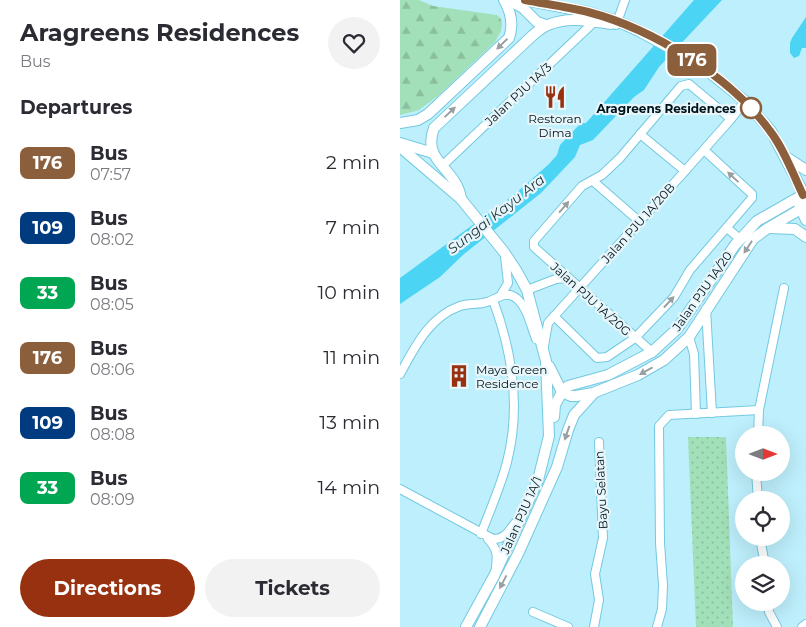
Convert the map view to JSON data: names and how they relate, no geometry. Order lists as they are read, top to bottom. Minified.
{"streets":{"main road":["Jalan PJU 1A/20","Jalan PJU 1A/1"],"street":["Jalan PJU 1A/3","Jalan PJU 1A/20B","Jalan PJU 1A/20G","Bayu Selatan"]},"crossings":[["Jalan PJU 1A/20B","Jalan PJU 1A/20G"],["Jalan PJU 1A/20B","Jalan PJU 1A/1"],["Jalan PJU 1A/20","Jalan PJU 1A/20G"],["Jalan PJU 1A/20","Jalan PJU 1A/1"]],"water":["Sungai Kayu Ara"],"places":{"restaurant":["Restoran Dima"],"other":["Aragreens Residences"],"building":["Maya Green Residence"]},"lines":["bus line 176"],"north":"right","page":{"heading":[["Aragreens Residences","Bus"],"Departures"],"on_map":"176","list":[{"mark":"176","name":"Bus","note":"07:57","value":"2 min"},{"mark":"109","name":"Bus","note":"08:02","value":"7 min"},{"mark":"33","name":"Bus","note":"08:05","value":"10 min"},{"mark":"176","name":"Bus","note":"08:06","value":"11 min"},{"mark":"109","name":"Bus","note":"08:08","value":"13 min"},{"mark":"33","name":"Bus","note":"08:09","value":"14 min"}],"buttons":["Directions","Tickets"]}}
